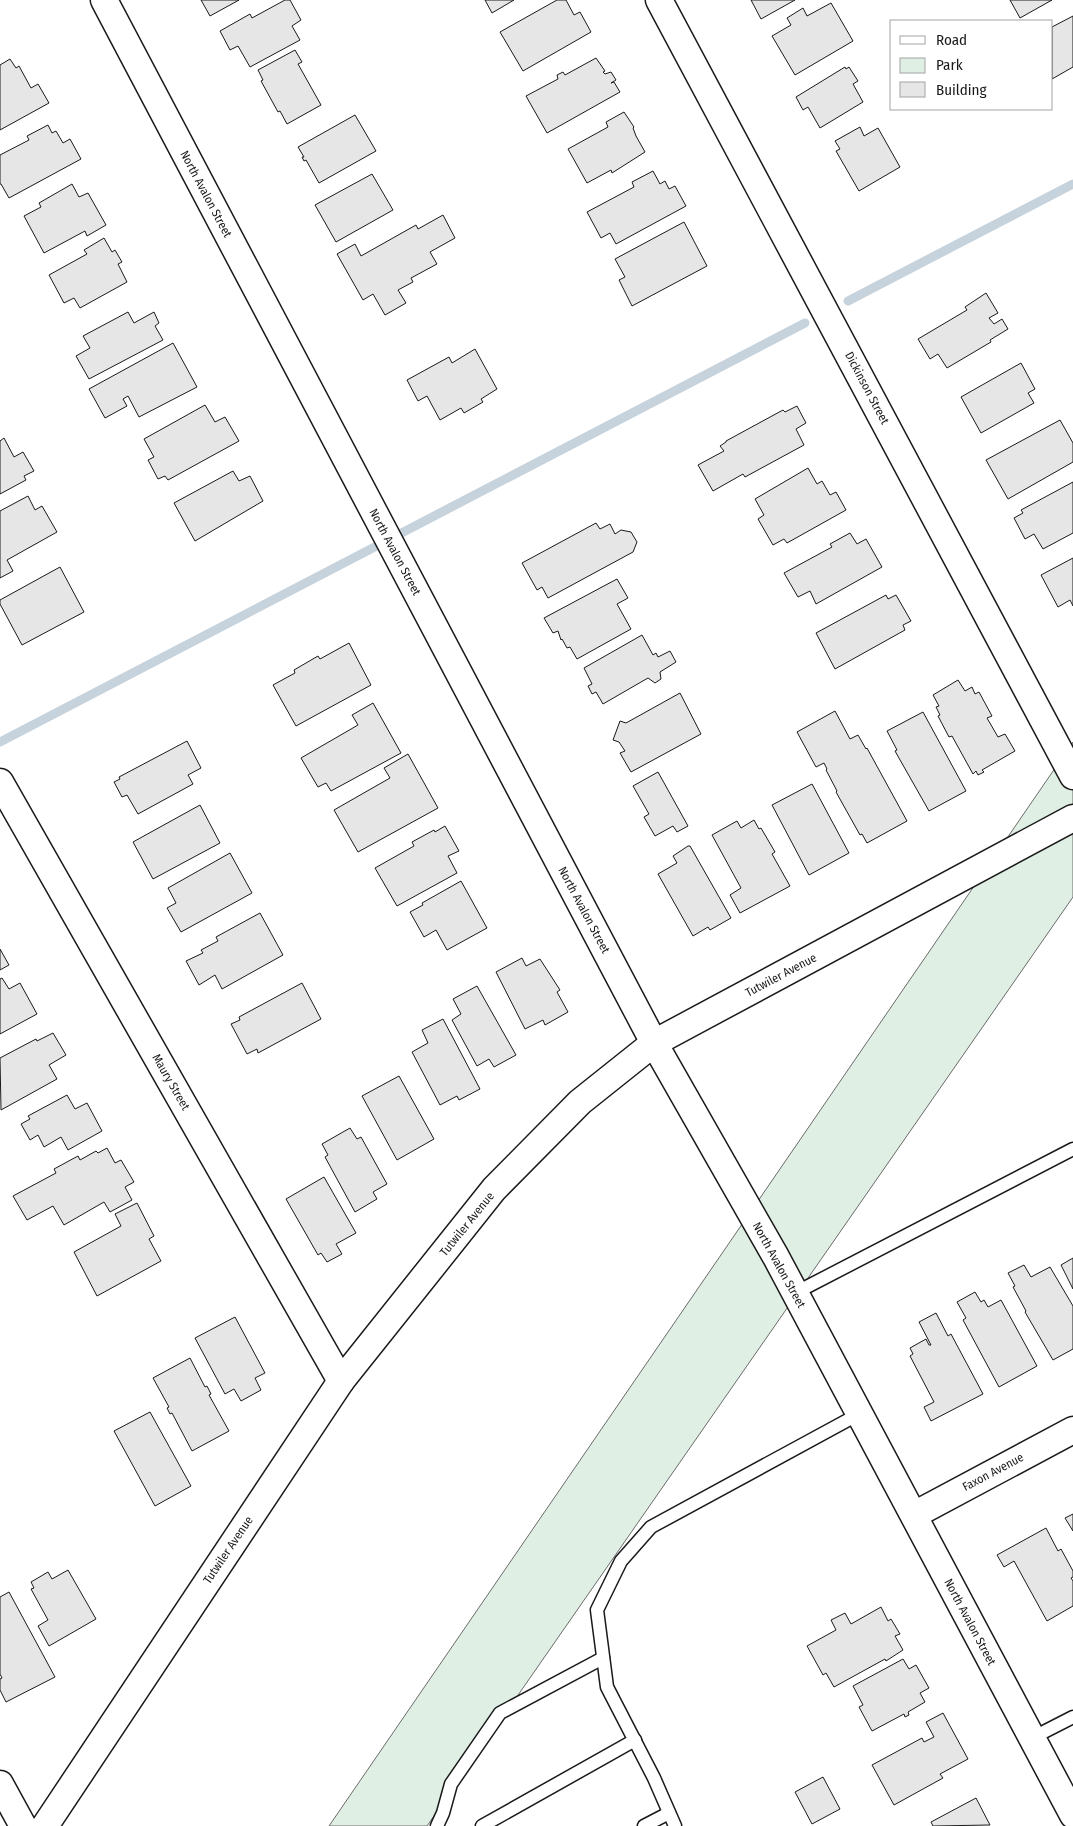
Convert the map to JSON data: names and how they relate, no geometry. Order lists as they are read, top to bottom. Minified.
{"streets":{"street":["North Avalon Street","Dickinson Street","Tutwiler Avenue","Maury Street","Faxon Avenue"]},"crossings":[["North Avalon Street","Tutwiler Avenue"],["North Avalon Street","Faxon Avenue"],["Tutwiler Avenue","Maury Street"]],"legend":["Road","Park","Building"]}
